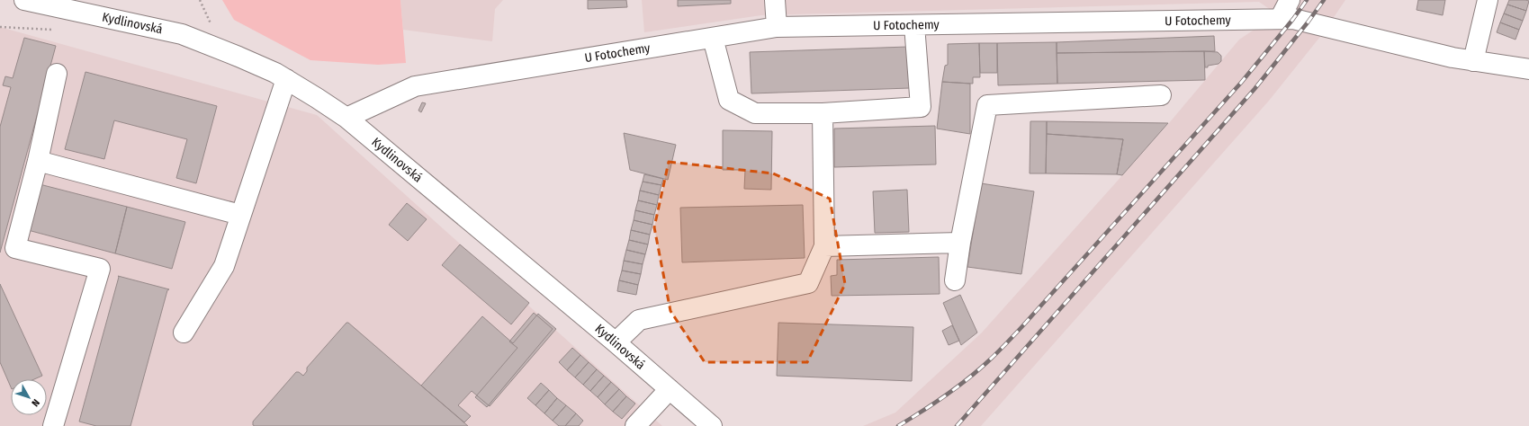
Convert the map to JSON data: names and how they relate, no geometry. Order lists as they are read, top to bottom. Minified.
{"streets":{"street":["U Fotochemy","Kydlinovská"]},"crossings":[["U Fotochemy","Kydlinovská"]],"north":"bottom right"}
